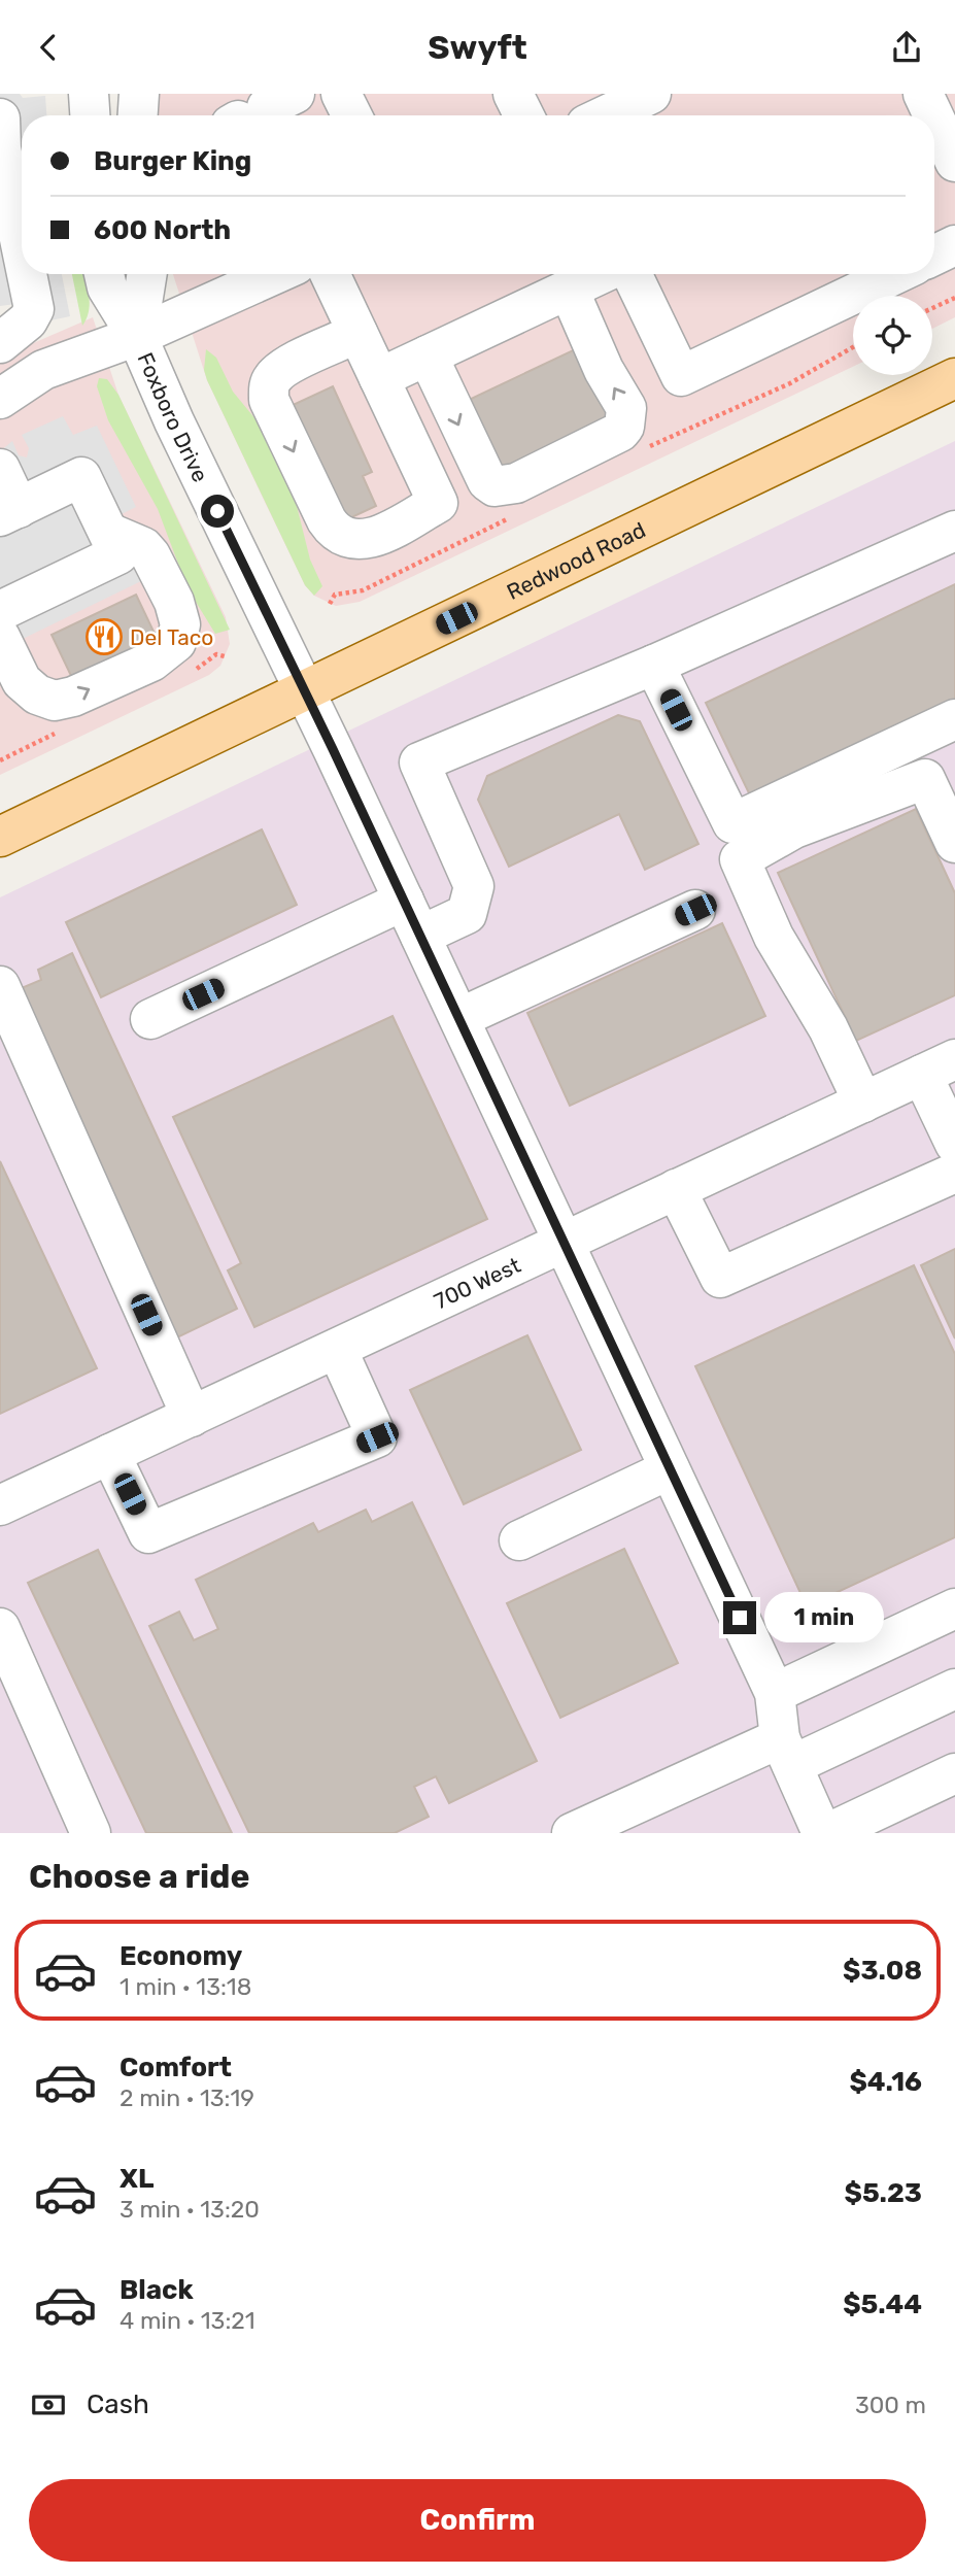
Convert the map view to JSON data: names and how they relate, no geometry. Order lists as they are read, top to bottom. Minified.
{"streets":{"main road":["Redwood Road"],"street":["Foxboro Drive","700 West"]},"crossings":[["Foxboro Drive","Redwood Road"],["Foxboro Drive","700 West"]],"places":{"restaurant":["Del Taco"]},"page":{"header":"Swyft","banner":["Burger King","600 North"],"bubble":"1 min","heading":"Choose a ride","list":[{"name":"Economy","note":"1 min · 13:18","value":"$3.08"},{"name":"Comfort","note":"2 min · 13:19","value":"$4.16"},{"name":"XL","note":"3 min · 13:20","value":"$5.23"},{"name":"Black","note":"4 min · 13:21","value":"$5.44"}],"pay":["Cash","300 m"],"buttons":"Confirm"}}
